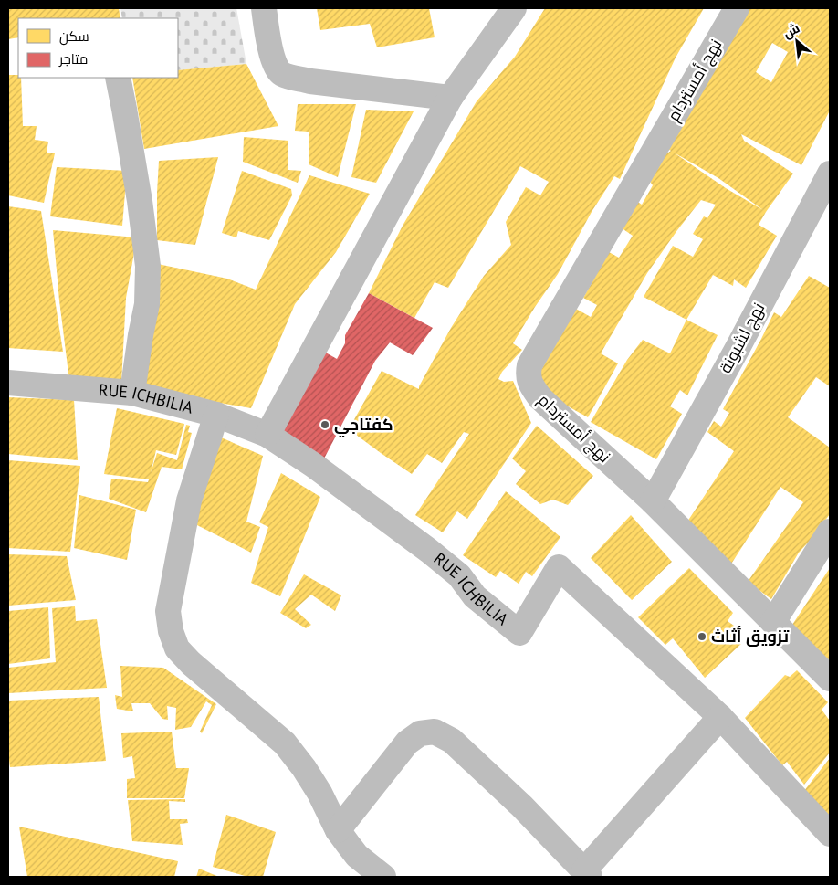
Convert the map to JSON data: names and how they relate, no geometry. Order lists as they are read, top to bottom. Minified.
{"streets":{"street":["نهج أمستردام","نهج لشبونة","RUE ICHBILIA"]},"crossings":[["نهج أمستردام","نهج لشبونة"]],"places":["كفتاجي","تزويق أثاث"],"legend":["سكن","متاجر"],"north":"top left"}
